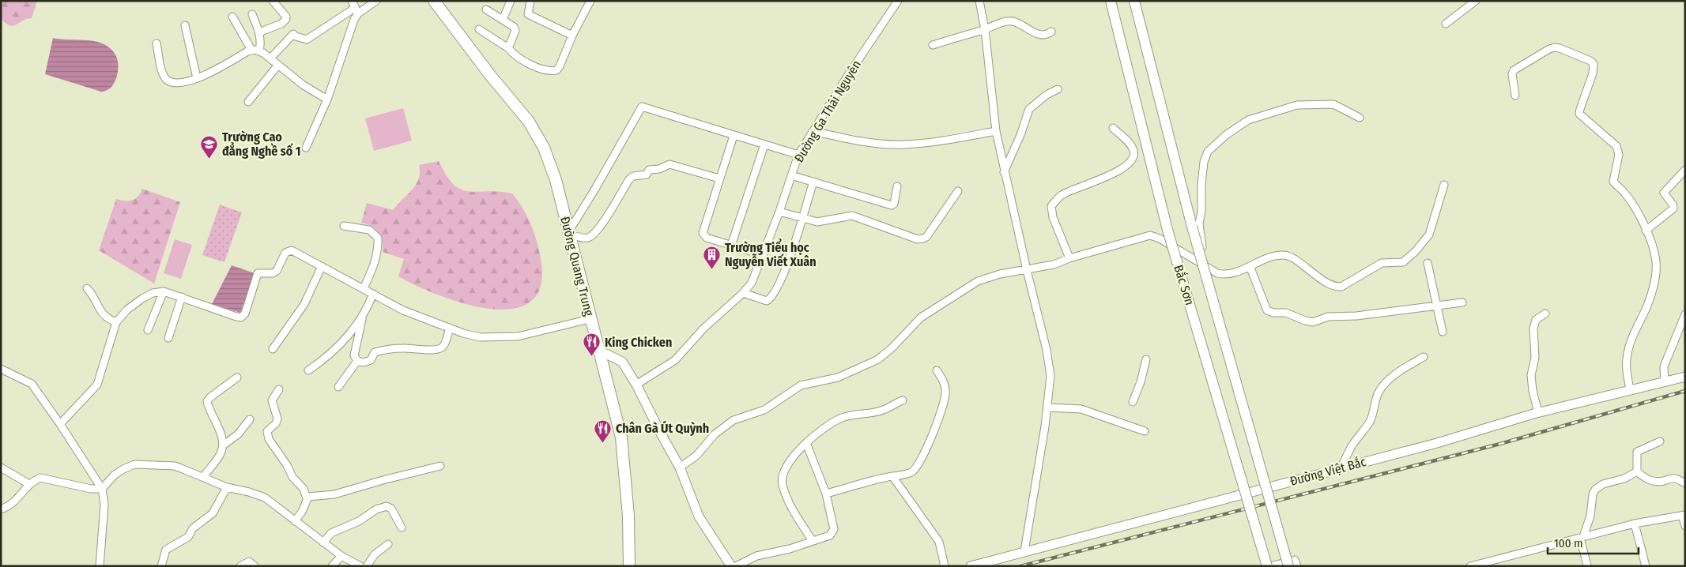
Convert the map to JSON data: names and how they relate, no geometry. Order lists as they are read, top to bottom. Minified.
{"streets":{"main road":["Đường Quang Trung","Bắc Sơn"],"street":["Đường Ga Thái Nguyên","Đường Việt Bắc"]},"places":{"school or university":["Trường Cao đẳng Nghề số 1"],"building":["Trường Tiểu học Nguyễn Viết Xuân"],"restaurant":["King Chicken","Chân Gà Út Quỳnh"]},"scale_bar":"100 m"}
